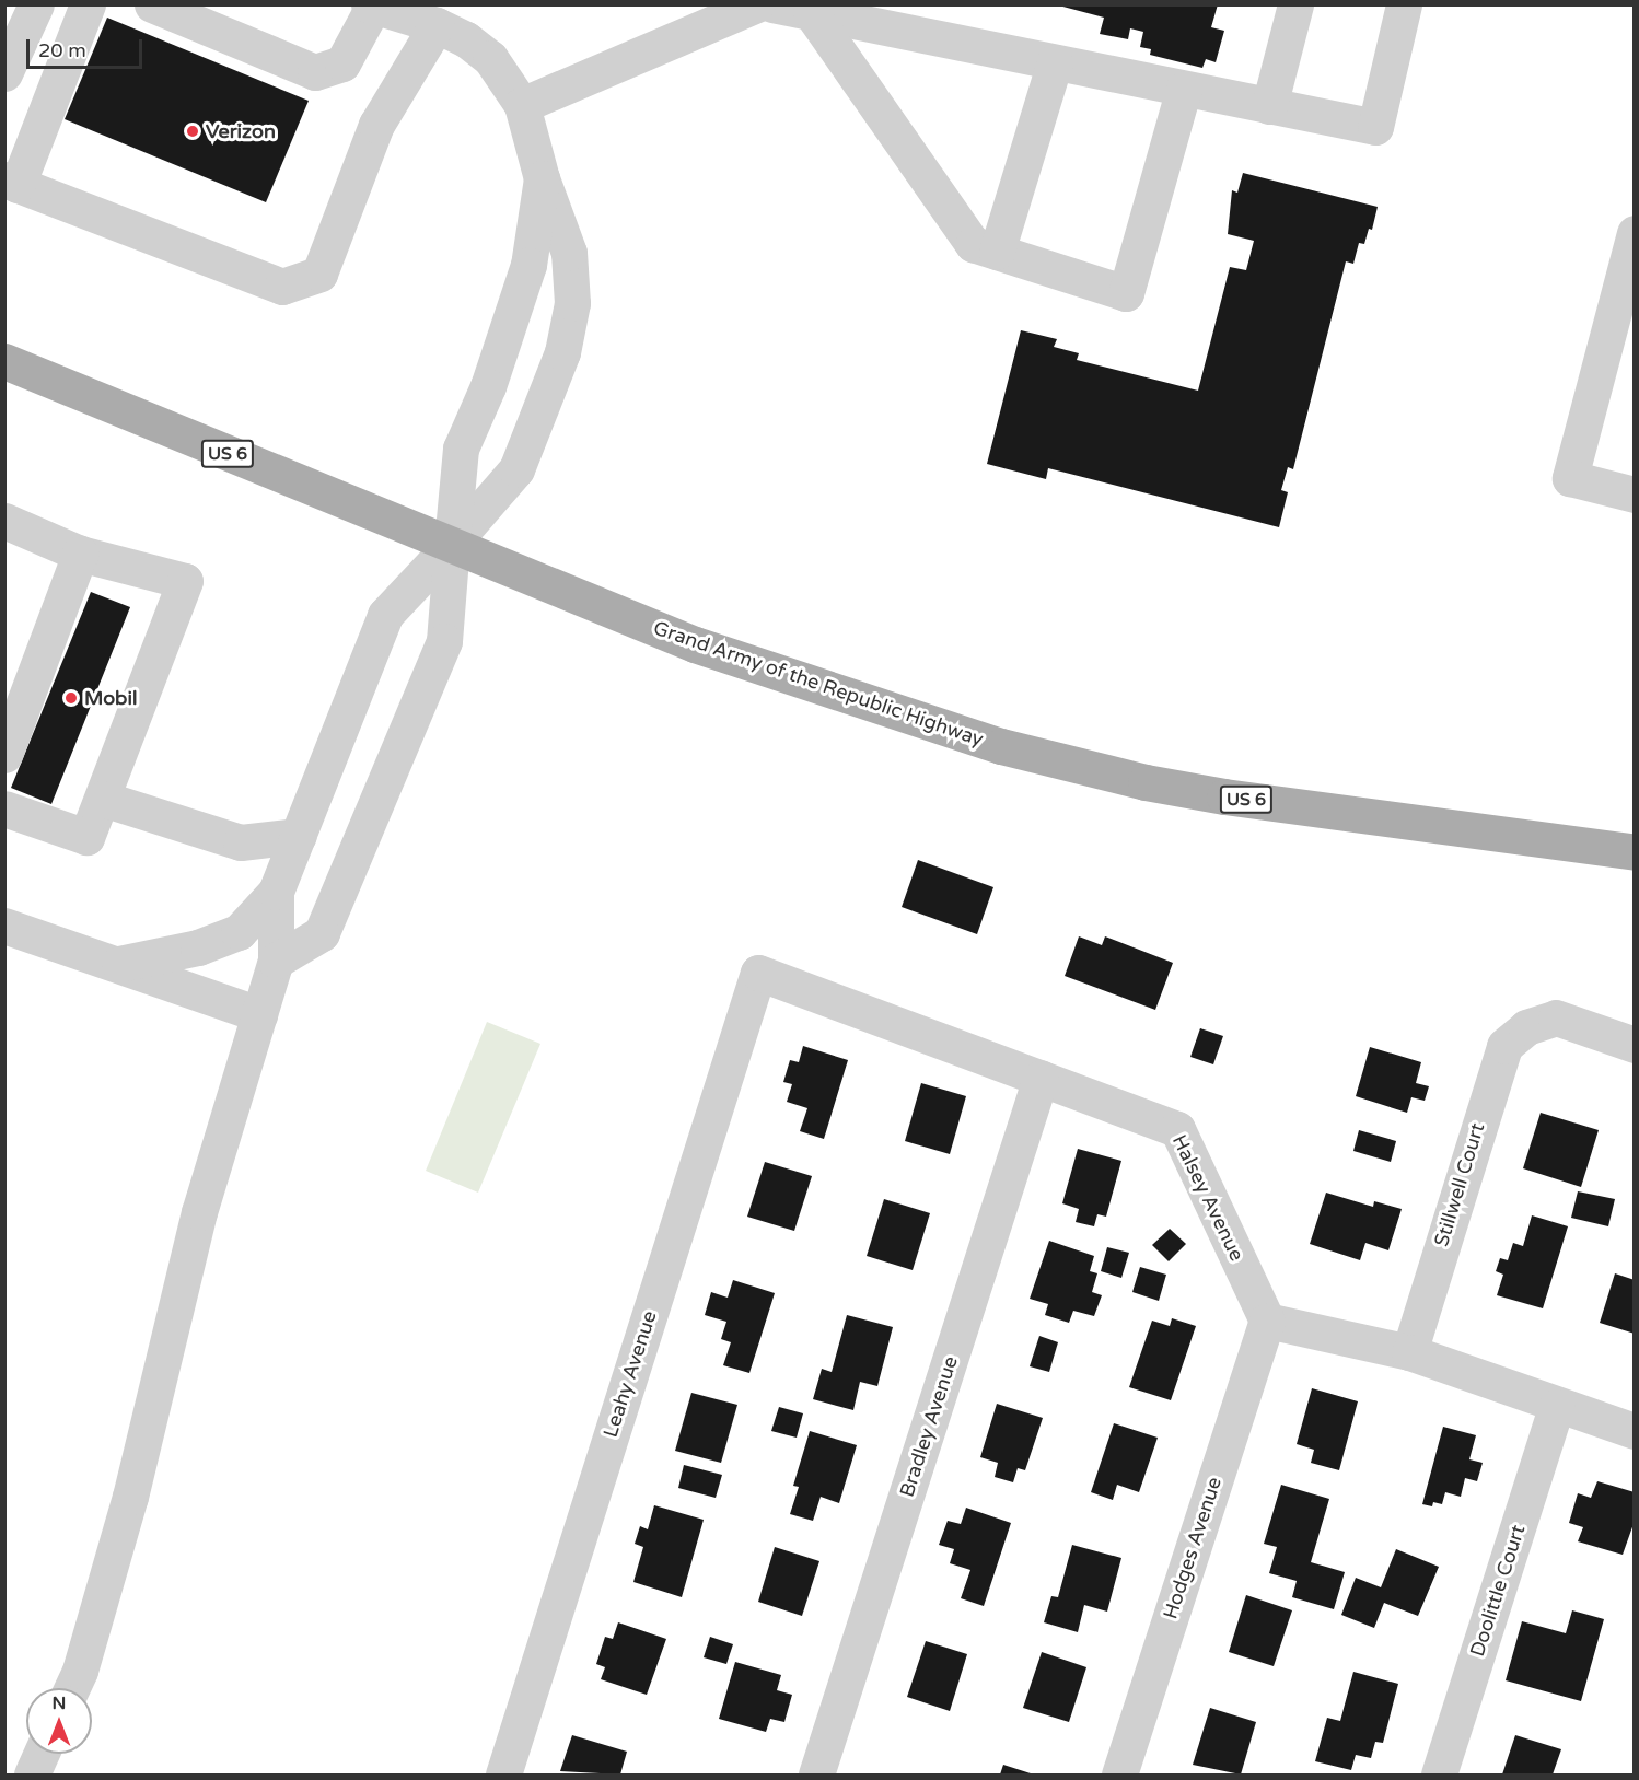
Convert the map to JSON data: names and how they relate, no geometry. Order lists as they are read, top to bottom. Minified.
{"streets":{"main road":["US 6","Grand Army of the Republic Highway"],"street":["Stillwell Court","Halsey Avenue","Leahy Avenue","Bradley Avenue","Hodges Avenue","Doolittle Court"]},"crossings":[["Halsey Avenue","Leahy Avenue"],["Halsey Avenue","Bradley Avenue"],["Halsey Avenue","Hodges Avenue"]],"places":["Verizon","Mobil"],"scale_bar":"20 m","north":"top"}
